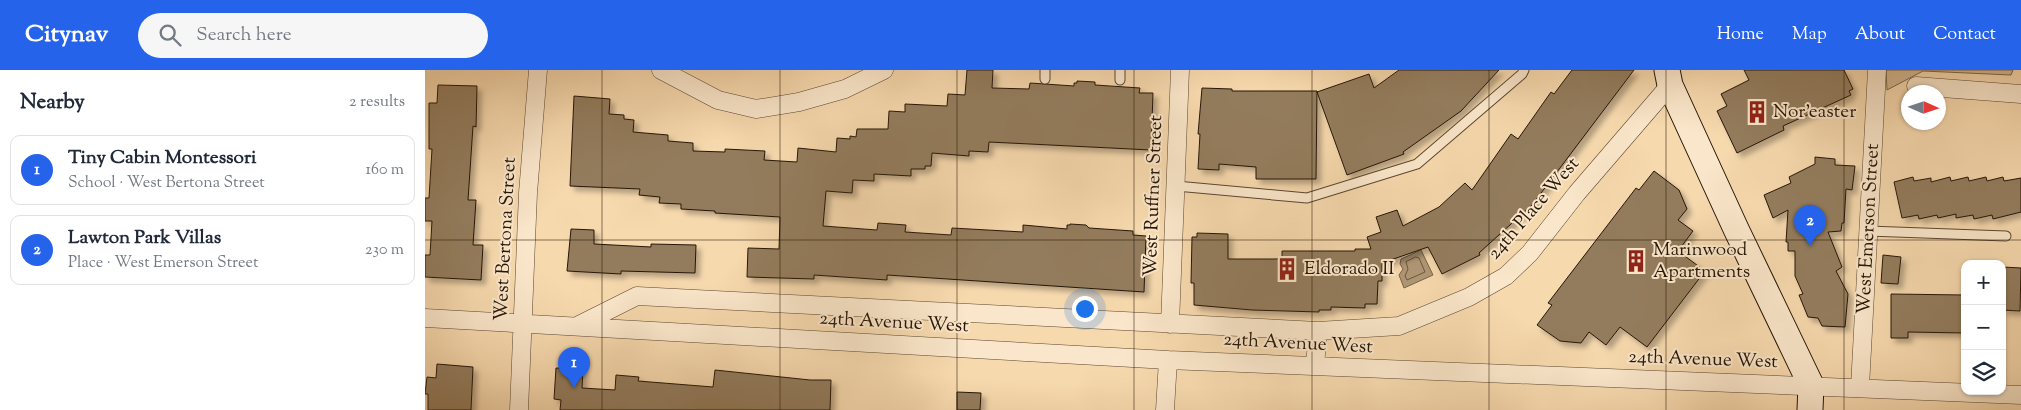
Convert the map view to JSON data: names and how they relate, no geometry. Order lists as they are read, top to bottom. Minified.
{"streets":{"street":["West Ruffner Street","24th Place West","West Emerson Street","West Bertona Street","24th Avenue West"]},"crossings":[["West Ruffner Street","24th Avenue West"],["24th Place West","24th Avenue West"],["West Emerson Street","24th Avenue West"],["West Bertona Street","24th Avenue West"]],"places":{"building":["Nor'easter","Marinwood Apartments","Eldorado II"]},"north":"right","page":{"header":"Citynav","search":"Search here","nav":["Home","Map","About","Contact"],"heading":["Nearby","2 results"],"list":[{"mark":"1","name":"Tiny Cabin Montessori","note":"School · West Bertona Street","value":"160 m"},{"mark":"2","name":"Lawton Park Villas","note":"Place · West Emerson Street","value":"230 m"}],"pins":["2","1"],"map_buttons":["+","−"]}}
